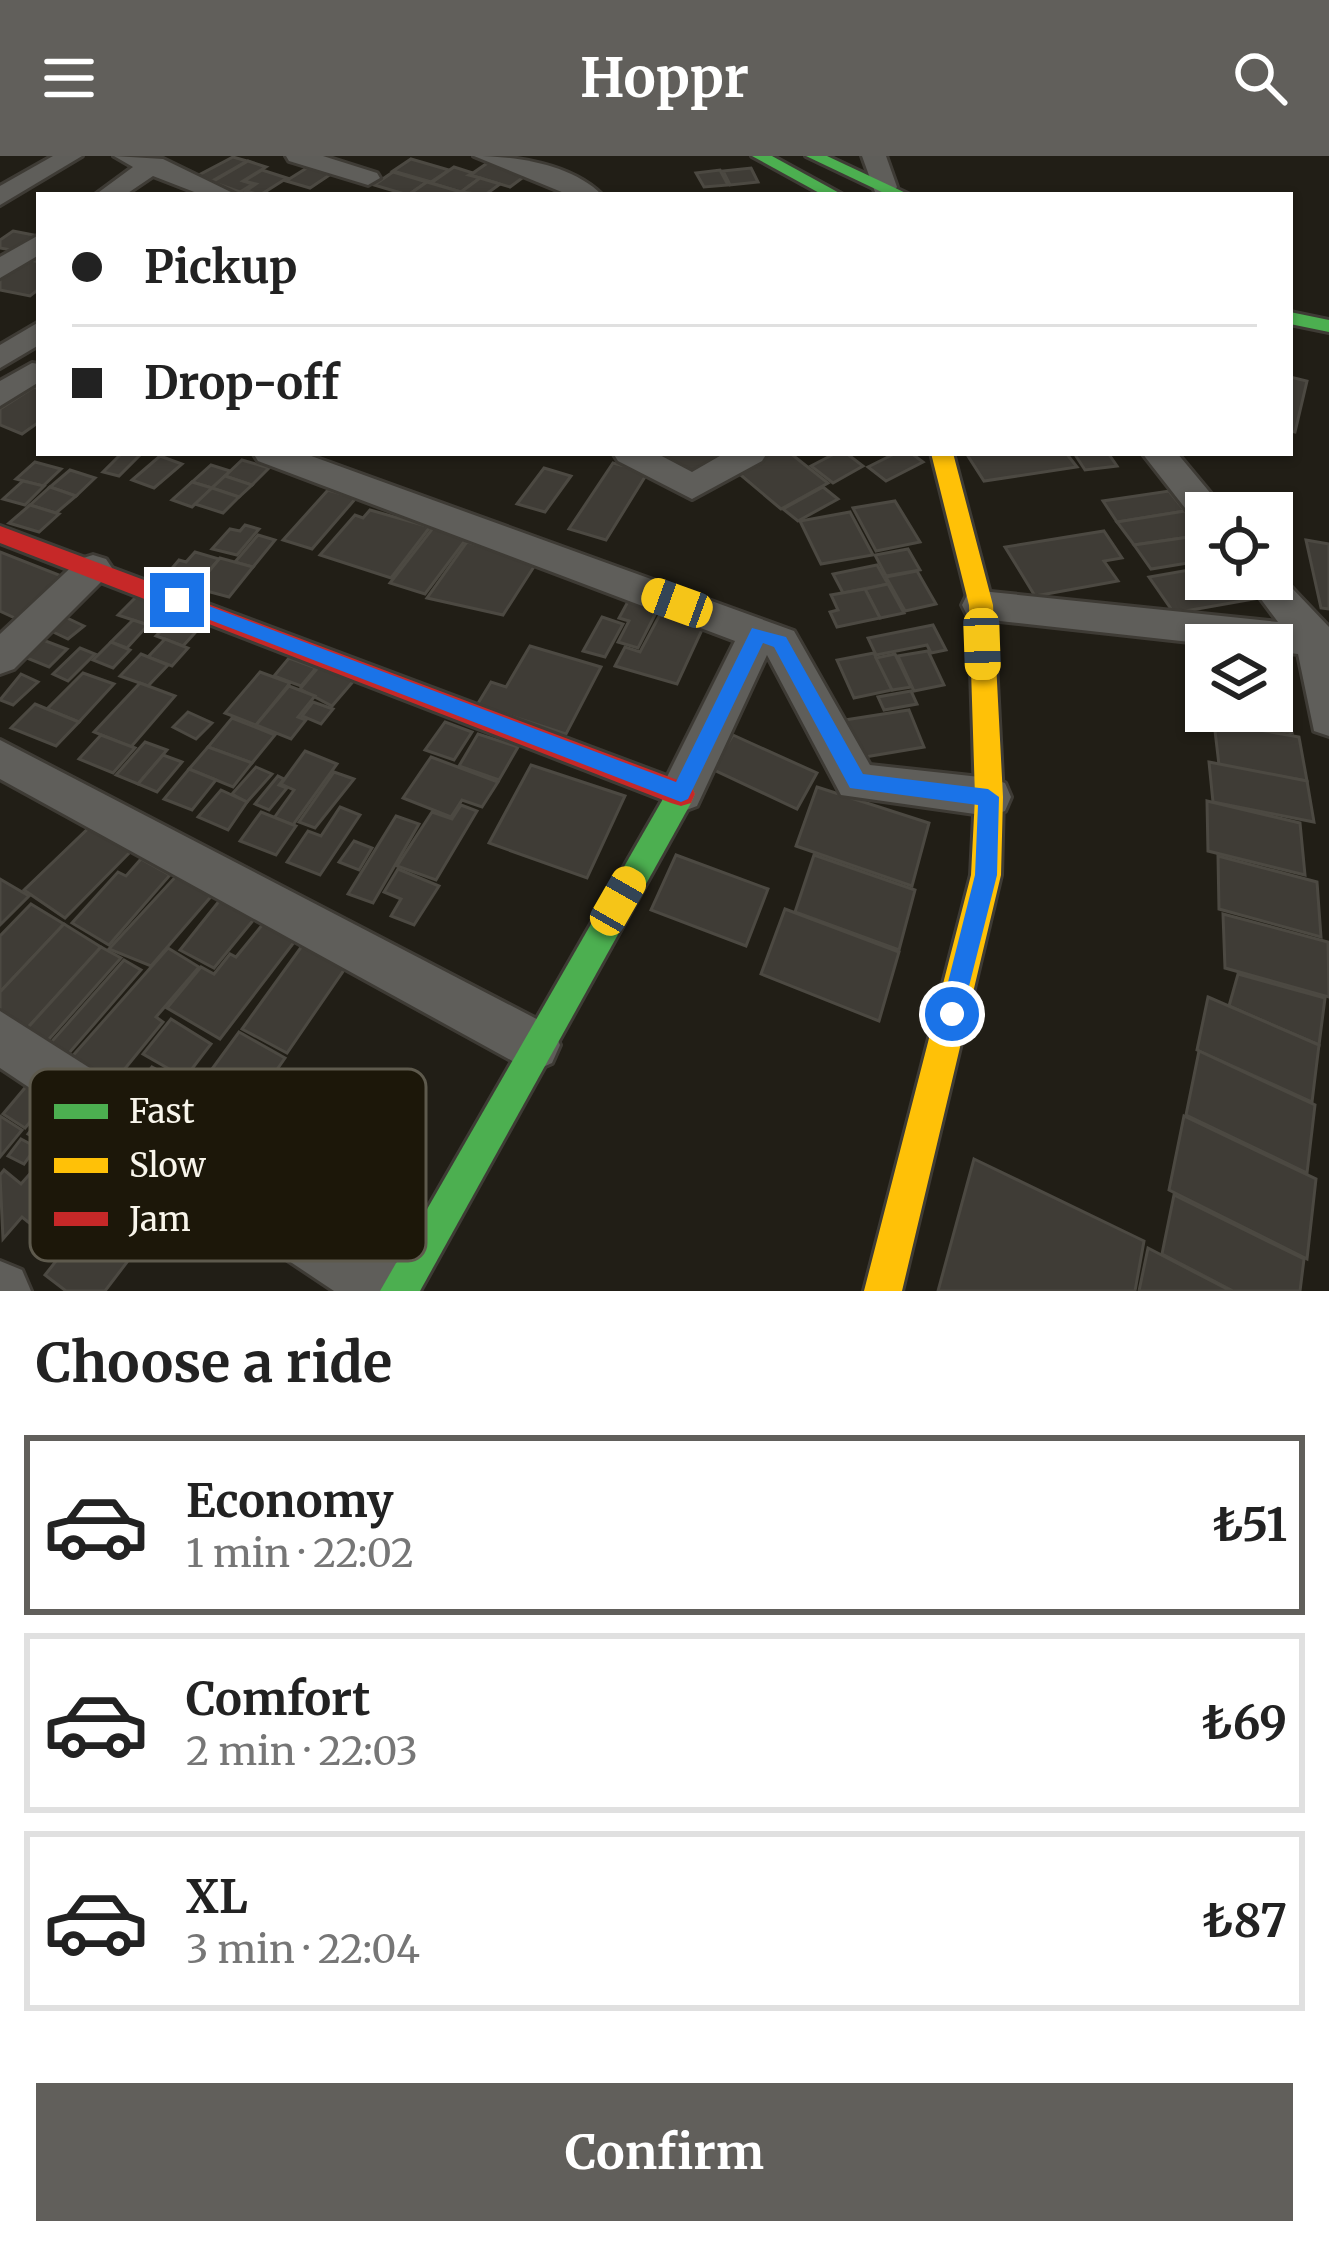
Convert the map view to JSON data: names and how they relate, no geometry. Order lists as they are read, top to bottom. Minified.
{"legend":["Fast","Slow","Jam"],"page":{"header":"Hoppr","banner":["Pickup","Drop-off"],"heading":"Choose a ride","list":[{"name":"Economy","note":"1 min · 22:02","value":"₺51"},{"name":"Comfort","note":"2 min · 22:03","value":"₺69"},{"name":"XL","note":"3 min · 22:04","value":"₺87"}],"buttons":"Confirm"}}
